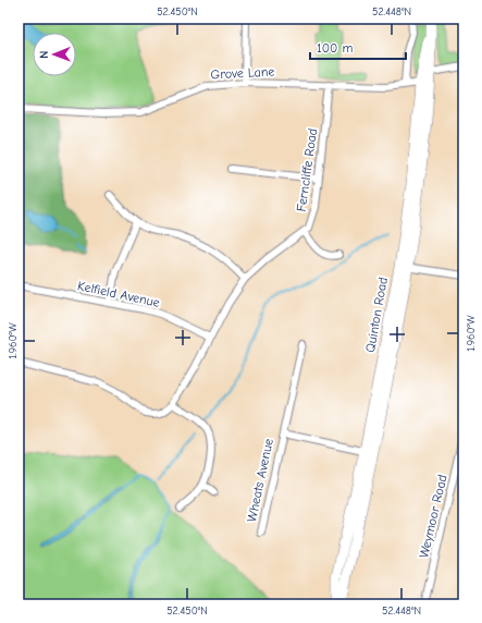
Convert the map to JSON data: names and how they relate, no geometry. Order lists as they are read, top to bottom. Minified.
{"streets":{"street":["Grove Lane","Ferncliffe Road","Kelfield Avenue","Quinton Road","Wheats Avenue","Weymoor Road"]},"crossings":[["Grove Lane","Ferncliffe Road"],["Grove Lane","Quinton Road"],["Ferncliffe Road","Kelfield Avenue"],["Quinton Road","Wheats Avenue"]],"scale_bar":"100 m","north":"left","coordinates":["52.450°N","52.448°N","1.960°W"]}
